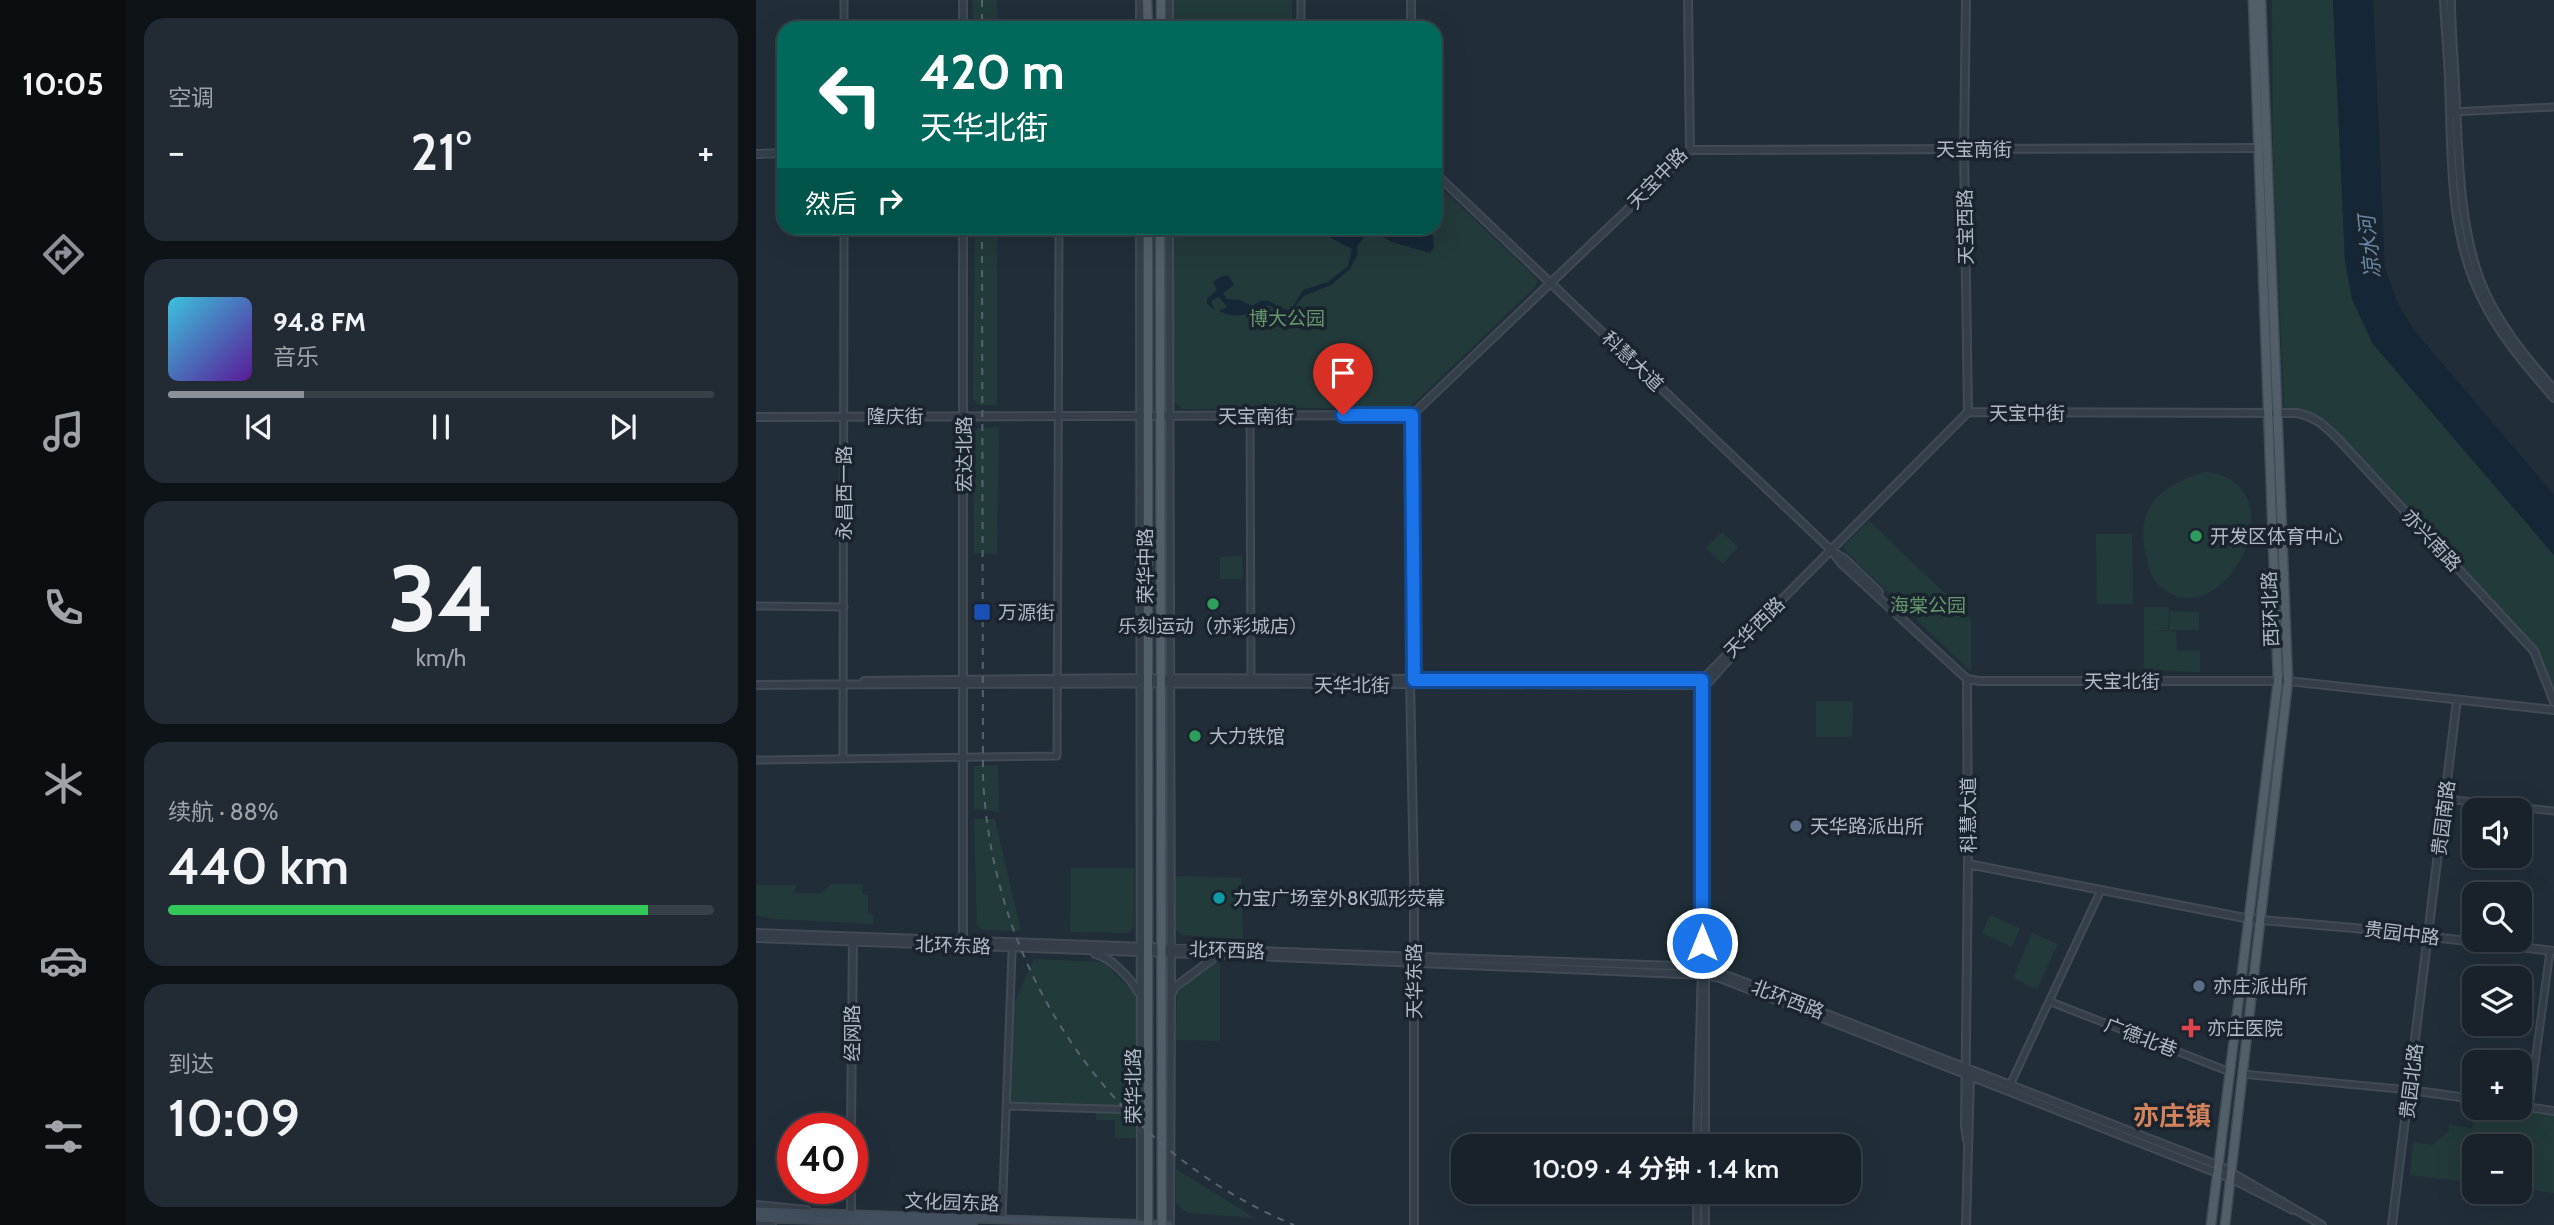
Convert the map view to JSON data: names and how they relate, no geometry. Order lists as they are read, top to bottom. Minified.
{"streets":{"main road":["荣华中路","西环北路","荣华北路","文化园东路"],"street":["天宝南街","天宝中路","天宝西路","科慧大道","天宝中街","隆庆街","宏达北路","永昌西一路","亦兴南路","天华西路","天宝北街","天华北街","贵园南路","贵园中路","北环东路","北环西路","天华东路","经网路","广德北巷","贵园北路"]},"crossings":[["天宝南街","天宝中路"],["天宝南街","天宝西路"],["天宝南街","隆庆街"],["天宝南街","荣华中路"],["天宝南街","西环北路"],["天宝南街","天华东路"],["天宝中路","科慧大道"],["天宝西路","天宝中街"],["科慧大道","天宝中街"],["科慧大道","天华西路"],["科慧大道","天宝北街"],["科慧大道","贵园中路"],["科慧大道","北环西路"],["天宝中街","亦兴南路"],["天宝中街","西环北路"],["天宝中街","天华西路"],["隆庆街","宏达北路"],["隆庆街","永昌西一路"],["隆庆街","荣华中路"],["宏达北路","北环东路"],["亦兴南路","西环北路"],["荣华中路","天华北街"],["荣华中路","北环东路"],["荣华中路","北环西路"],["荣华中路","荣华北路"],["西环北路","天宝北街"],["西环北路","贵园中路"],["西环北路","北环西路"],["西环北路","广德北巷"],["天华西路","天华北街"],["天宝北街","贵园南路"],["天华北街","天华东路"],["贵园南路","贵园中路"],["贵园南路","贵园北路"],["贵园中路","贵园北路"],["北环东路","北环西路"],["北环东路","经网路"],["北环东路","荣华北路"],["北环西路","天华东路"],["北环西路","荣华北路"],["荣华北路","文化园东路"]],"districts":["亦庄镇"],"water":["凉水河"],"parks":["博大公园","海棠公园"],"places":{"other":["开发区体育中心","乐刻运动（亦彩城店）","大力铁馆","天华路派出所","力宝广场室外8K弧形荧幕","亦庄派出所"],"transit":["万源街"],"health":["亦庄医院"]},"page":{"tabs":"10:05","tile":["空调",["34","km/h"],["续航 · 88%","440 km"],["到达","10:09"]],"turn":["420 m","天华北街"],"heat":["−","21°","+"],"then":"然后","song":["94.8 FM","音乐"],"map_buttons":["+","−"],"limit":"40","trip":"10:09 · 4 分钟 · 1.4 km"}}
